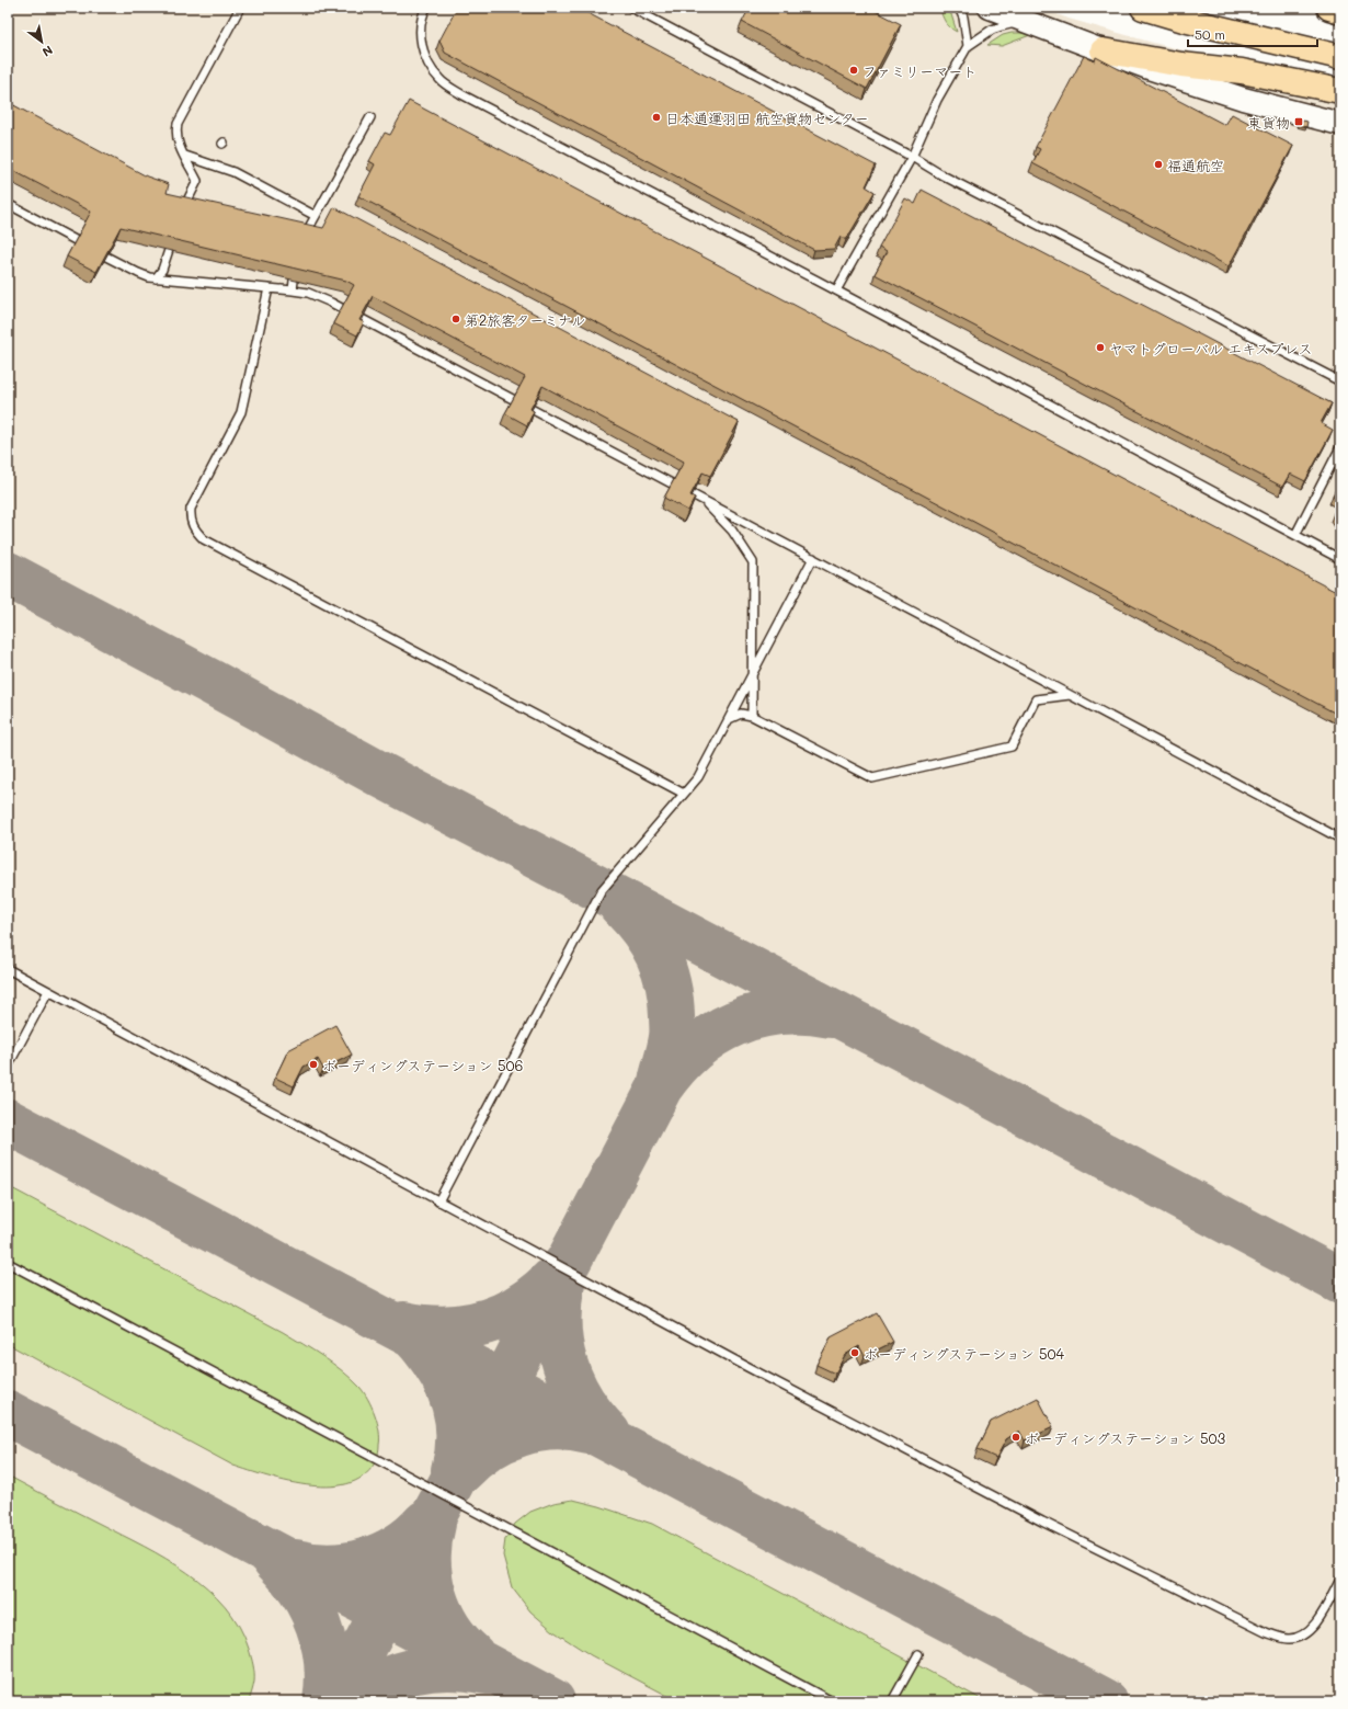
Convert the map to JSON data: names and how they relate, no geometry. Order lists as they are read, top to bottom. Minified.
{"places":{"other":["ファミリーマート","日本通運羽田 航空貨物センター","福通航空","第2旅客ターミナル","ヤマトグローバル エキスプレス","ボーディングステーション 506","ボーディングステーション 504","ボーディングステーション 503"],"transit":["東貨物"]},"scale_bar":"50 m","north":"bottom right"}
